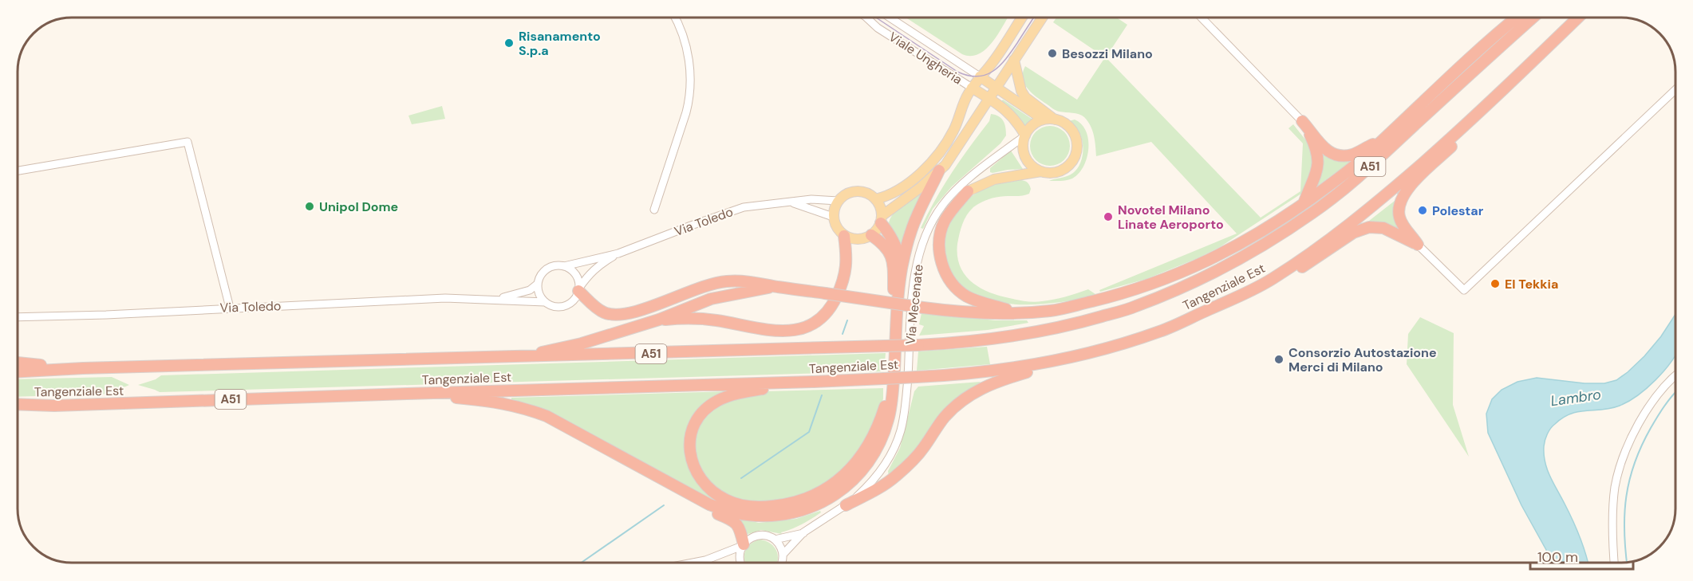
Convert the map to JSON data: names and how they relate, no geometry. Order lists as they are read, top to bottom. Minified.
{"streets":{"highway":["A51","Tangenziale Est"],"main road":["Via Mecenate"],"street":["Viale Ungheria","Via Toledo"]},"water":["Lambro"],"places":["Risanamento S.p.a","Besozzi Milano","Unipol Dome","Polestar","Novotel Milano Linate Aeroporto","El Tekkia","Consorzio Autostazione Merci di Milano"],"scale_bar":"100 m"}
